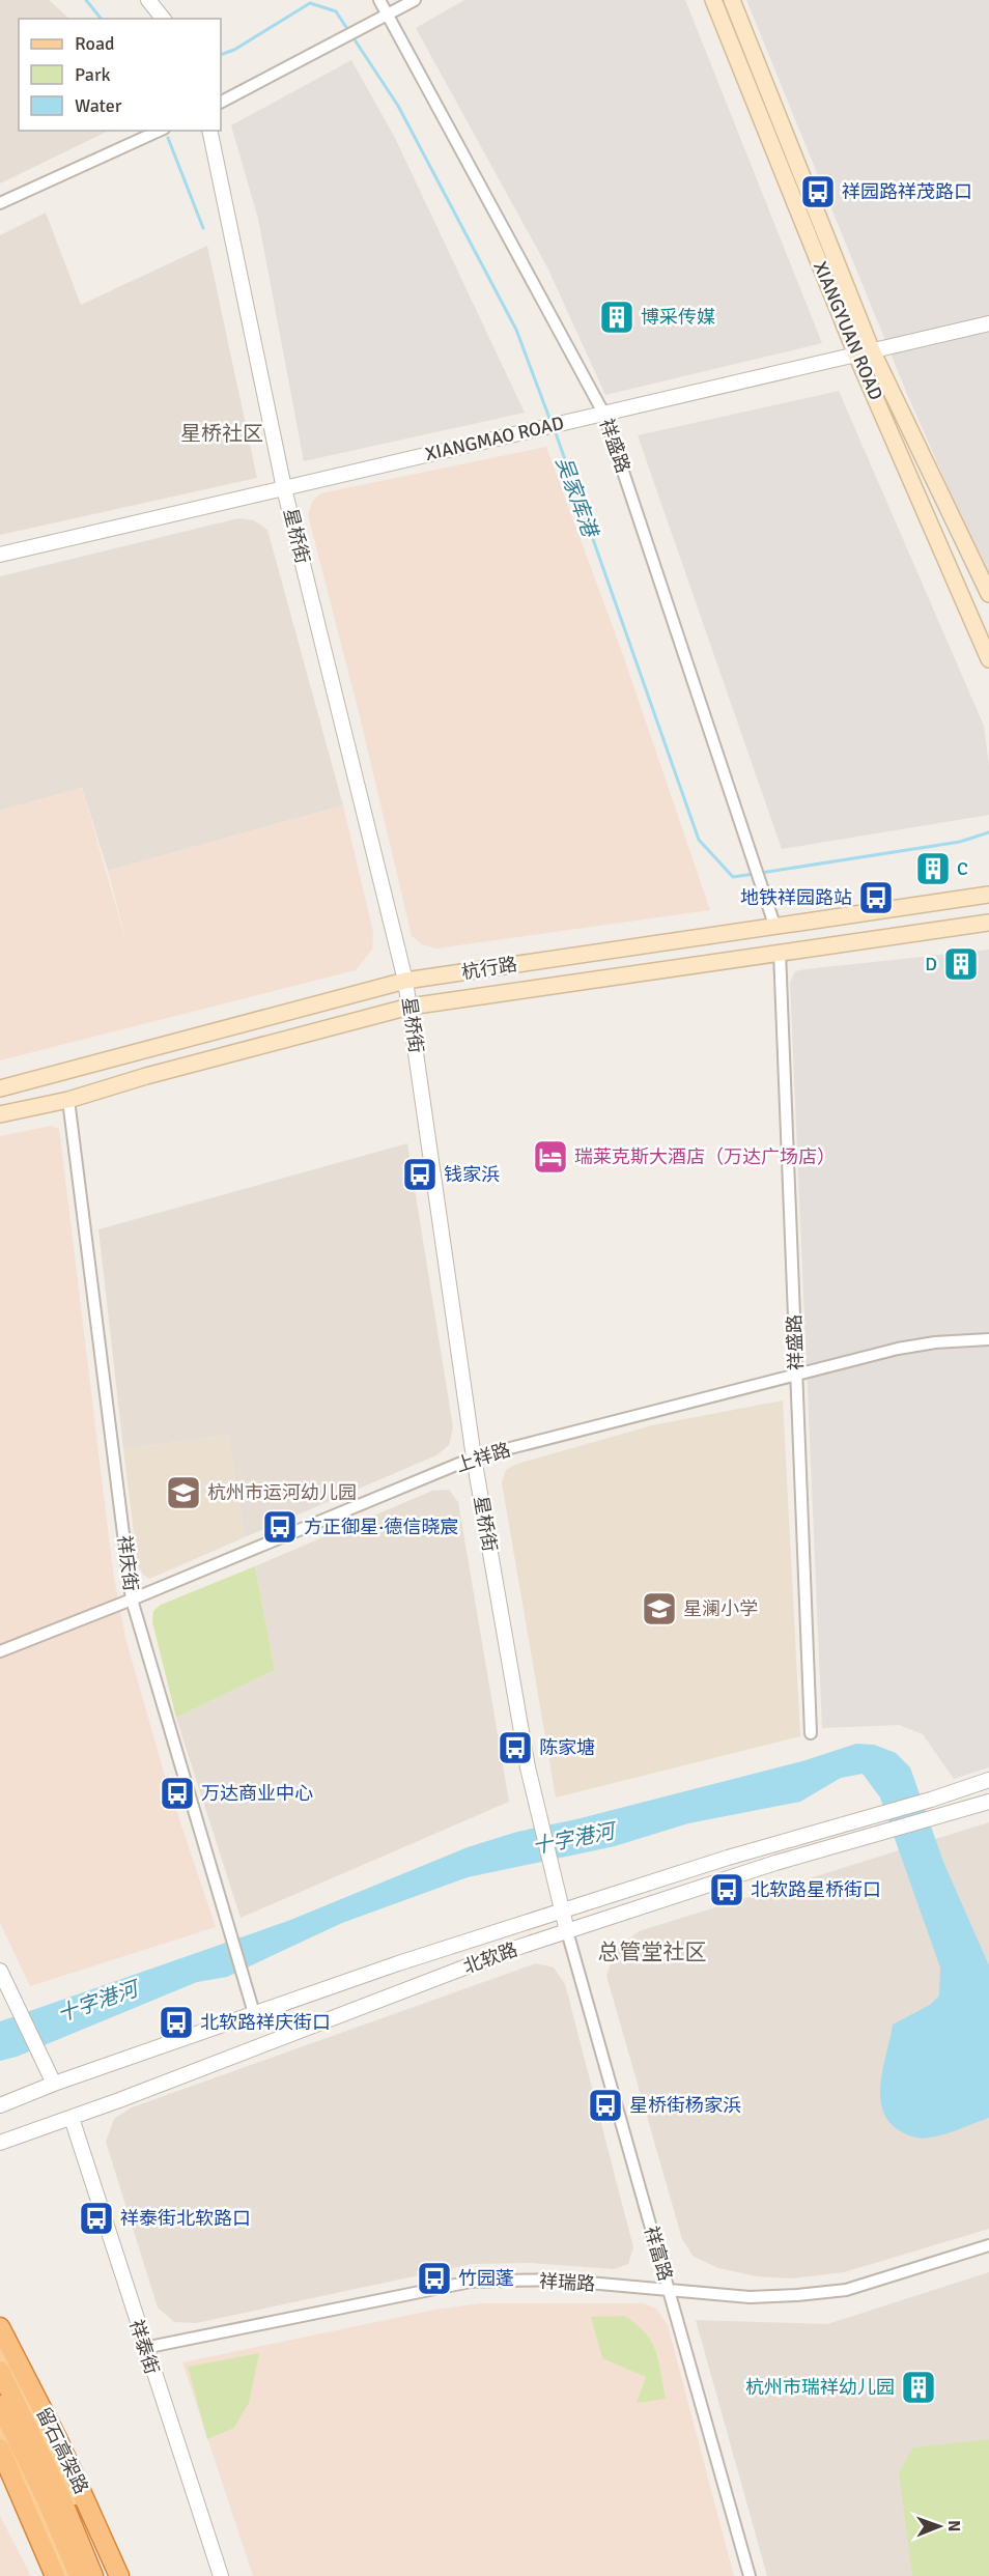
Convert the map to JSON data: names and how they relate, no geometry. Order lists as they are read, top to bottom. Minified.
{"streets":{"highway":["留石高架路"],"main road":["XIANGYUAN ROAD","杭行路"],"street":["XIANGMAO ROAD","祥盛路","星桥街","上祥路","祥庆街","北软路","祥富路","祥瑞路","祥泰街"]},"crossings":[["XIANGYUAN ROAD","XIANGMAO ROAD"],["XIANGMAO ROAD","祥盛路"],["XIANGMAO ROAD","星桥街"],["祥盛路","杭行路"],["祥盛路","上祥路"],["星桥街","杭行路"],["星桥街","上祥路"],["星桥街","北软路"],["星桥街","祥富路"],["杭行路","祥庆街"],["上祥路","祥庆街"],["祥庆街","北软路"],["北软路","祥富路"],["北软路","祥泰街"],["祥富路","祥瑞路"],["祥瑞路","祥泰街"]],"districts":["星桥社区","总管堂社区"],"water":["吴家库港","十字港河"],"places":{"bus stop":["祥园路祥茂路口","地铁祥园路站","钱家浜","方正御星·德信晓宸","陈家塘","万达商业中心","北软路星桥街口","北软路祥庆街口","星桥街杨家浜","祥泰街北软路口","竹园蓬"],"building":["博采传媒","C","D","杭州市瑞祥幼儿园"],"hotel":["瑞莱克斯大酒店（万达广场店）"],"school or university":["杭州市运河幼儿园","星澜小学"]},"legend":["Road","Park","Water"],"north":"right"}
